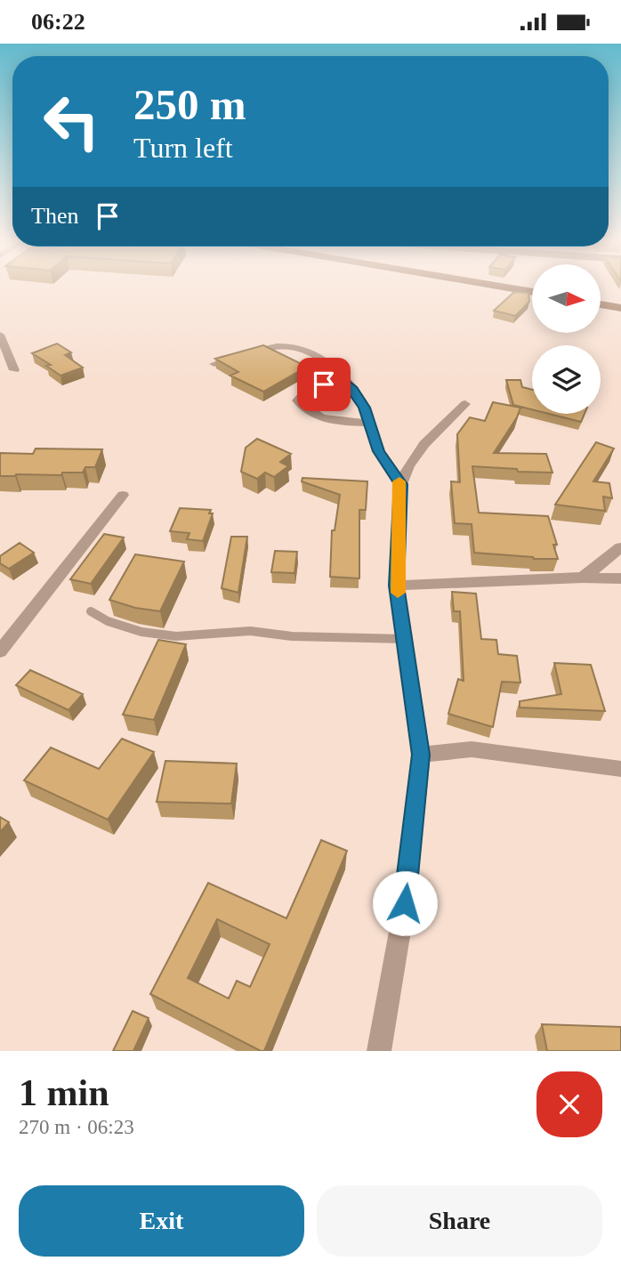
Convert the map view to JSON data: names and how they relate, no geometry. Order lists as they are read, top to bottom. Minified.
{"north":"right","page":{"status":"06:22","turn":["250 m","Turn left"],"then":"Then","heading":["1 min","270 m · 06:23"],"buttons":["Exit","Share"]}}
